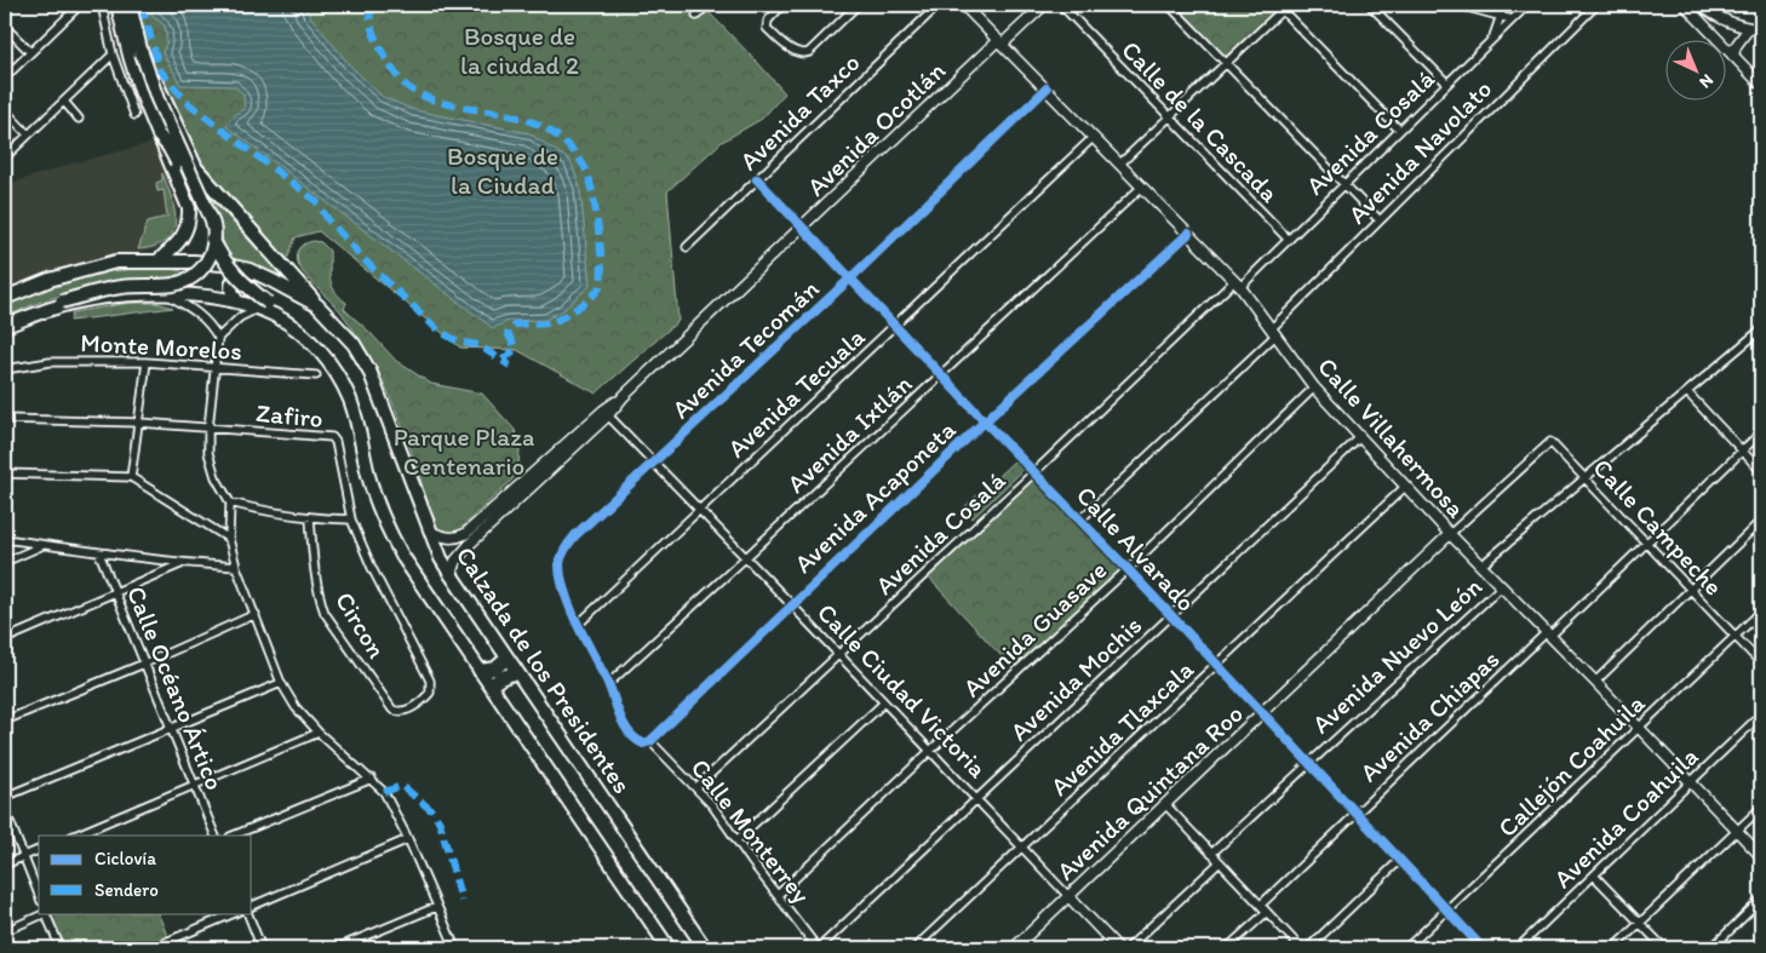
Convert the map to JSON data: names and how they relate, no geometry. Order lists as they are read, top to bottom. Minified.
{"streets":{"highway":["Calzada de los Presidentes"],"main road":["Avenida Ocotlán","Calle Villahermosa","Calle Ciudad Victoria","Avenida Quintana Roo"],"street":["Avenida Taxco","Calle de la Cascada","Avenida Cosalá","Avenida Navolato","Monte Morelos","Avenida Tecomán","Avenida Tecuala","Zafiro","Avenida Ixtlán","Avenida Acaponeta","Calle Campeche","Calle Alvarado","Circon","Avenida Guasave","Avenida Nuevo León","Avenida Mochis","Calle Océano Ártico","Avenida Chiapas","Avenida Tlaxcala","Callejón Coahuila","Avenida Coahuila","Calle Monterrey"]},"crossings":[["Avenida Taxco","Calle Alvarado"],["Calle de la Cascada","Avenida Cosalá"],["Avenida Ocotlán","Calle Villahermosa"],["Avenida Ocotlán","Calle Alvarado"],["Avenida Ocotlán","Calzada de los Presidentes"],["Avenida Ocotlán","Calle Ciudad Victoria"],["Avenida Cosalá","Calle Villahermosa"],["Avenida Cosalá","Calle Alvarado"],["Avenida Cosalá","Calle Ciudad Victoria"],["Avenida Cosalá","Calle Monterrey"],["Avenida Navolato","Calle Villahermosa"],["Avenida Navolato","Calle Alvarado"],["Avenida Tecomán","Calle Villahermosa"],["Avenida Tecomán","Calle Alvarado"],["Avenida Tecomán","Calle Ciudad Victoria"],["Avenida Tecomán","Calle Monterrey"],["Avenida Tecuala","Calle Villahermosa"],["Avenida Tecuala","Calle Alvarado"],["Avenida Tecuala","Calle Ciudad Victoria"],["Avenida Tecuala","Calle Monterrey"],["Zafiro","Circon"],["Avenida Ixtlán","Calle Villahermosa"],["Avenida Ixtlán","Calle Alvarado"],["Avenida Ixtlán","Calle Ciudad Victoria"],["Avenida Ixtlán","Calle Monterrey"],["Calle Villahermosa","Avenida Acaponeta"],["Calle Villahermosa","Avenida Guasave"],["Calle Villahermosa","Avenida Nuevo León"],["Calle Villahermosa","Avenida Mochis"],["Calle Villahermosa","Avenida Chiapas"],["Calle Villahermosa","Avenida Tlaxcala"],["Calle Villahermosa","Callejón Coahuila"],["Calle Villahermosa","Avenida Quintana Roo"],["Calle Villahermosa","Avenida Coahuila"],["Avenida Acaponeta","Calle Alvarado"],["Avenida Acaponeta","Calle Ciudad Victoria"],["Avenida Acaponeta","Calle Monterrey"],["Calle Campeche","Avenida Nuevo León"],["Calle Campeche","Avenida Chiapas"],["Calle Campeche","Callejón Coahuila"],["Calle Campeche","Avenida Quintana Roo"],["Calle Alvarado","Avenida Guasave"],["Calle Alvarado","Avenida Nuevo León"],["Calle Alvarado","Avenida Mochis"],["Calle Alvarado","Avenida Chiapas"],["Calle Alvarado","Avenida Tlaxcala"],["Calle Alvarado","Callejón Coahuila"],["Calle Alvarado","Avenida Quintana Roo"],["Avenida Guasave","Calle Ciudad Victoria"],["Avenida Guasave","Calle Monterrey"],["Avenida Mochis","Calle Ciudad Victoria"],["Avenida Mochis","Calle Monterrey"],["Calle Ciudad Victoria","Avenida Tlaxcala"],["Calle Ciudad Victoria","Avenida Quintana Roo"]],"parks":["Bosque de la ciudad 2","Bosque de la Ciudad","Parque Plaza Centenario"],"legend":["Ciclovía","Sendero"],"north":"bottom right"}
